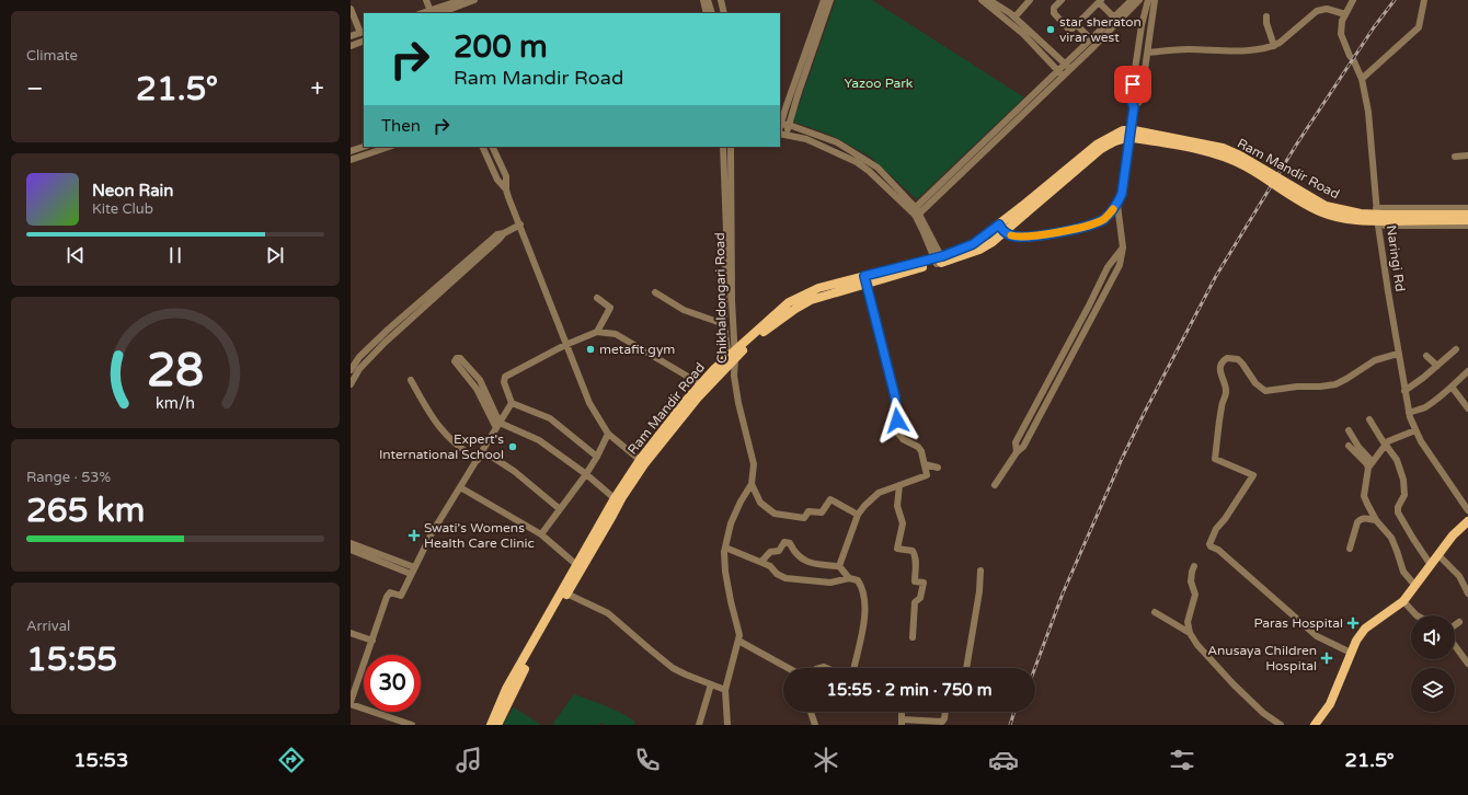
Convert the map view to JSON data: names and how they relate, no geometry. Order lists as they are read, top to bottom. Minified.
{"streets":{"main road":["Ram Mandir Road"],"street":["Naringi Rd","Chikhaldongari Road"]},"crossings":[["Ram Mandir Road","Chikhaldongari Road"]],"parks":["Yazoo Park"],"places":{"other":["star sheraton virar west","metafit gym","Expert's International School"],"health":["Swati's Womens Health Care Clinic","Paras Hospital","Anusaya Children Hospital"]},"page":{"tile":["Climate",["Range · 53%","265 km"],["Arrival","15:55"]],"turn":["200 m","Ram Mandir Road"],"heat":["−","21.5°","+"],"then":"Then","song":["Neon Rain","Kite Club"],"limit":"30","trip":"15:55 · 2 min · 750 m","tabs":["15:53","21.5°"],"gauge":["28","km/h"]}}
